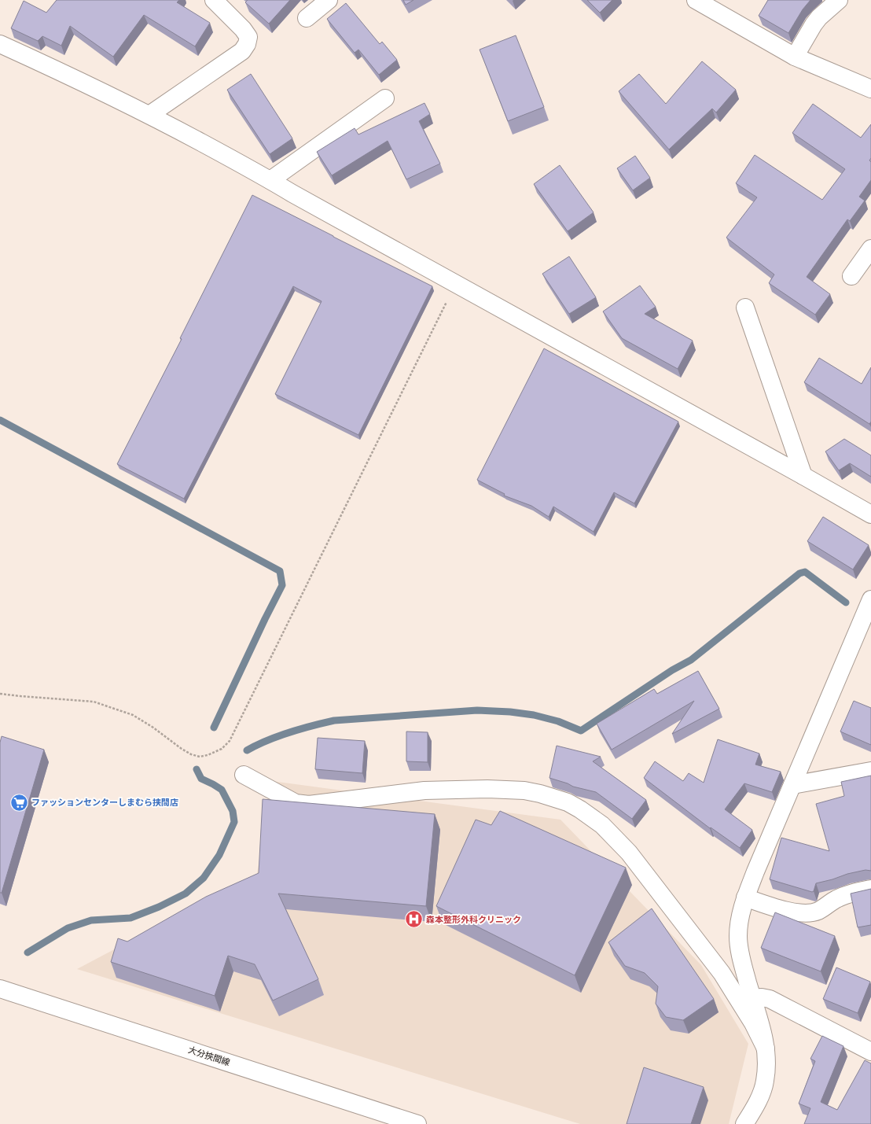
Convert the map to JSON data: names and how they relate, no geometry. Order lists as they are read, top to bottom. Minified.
{"streets":{"street":["大分挾間線"]},"places":{"supermarket":["ファッションセンターしまむら挟間店"],"hospital":["森本整形外科クリニック"]}}
